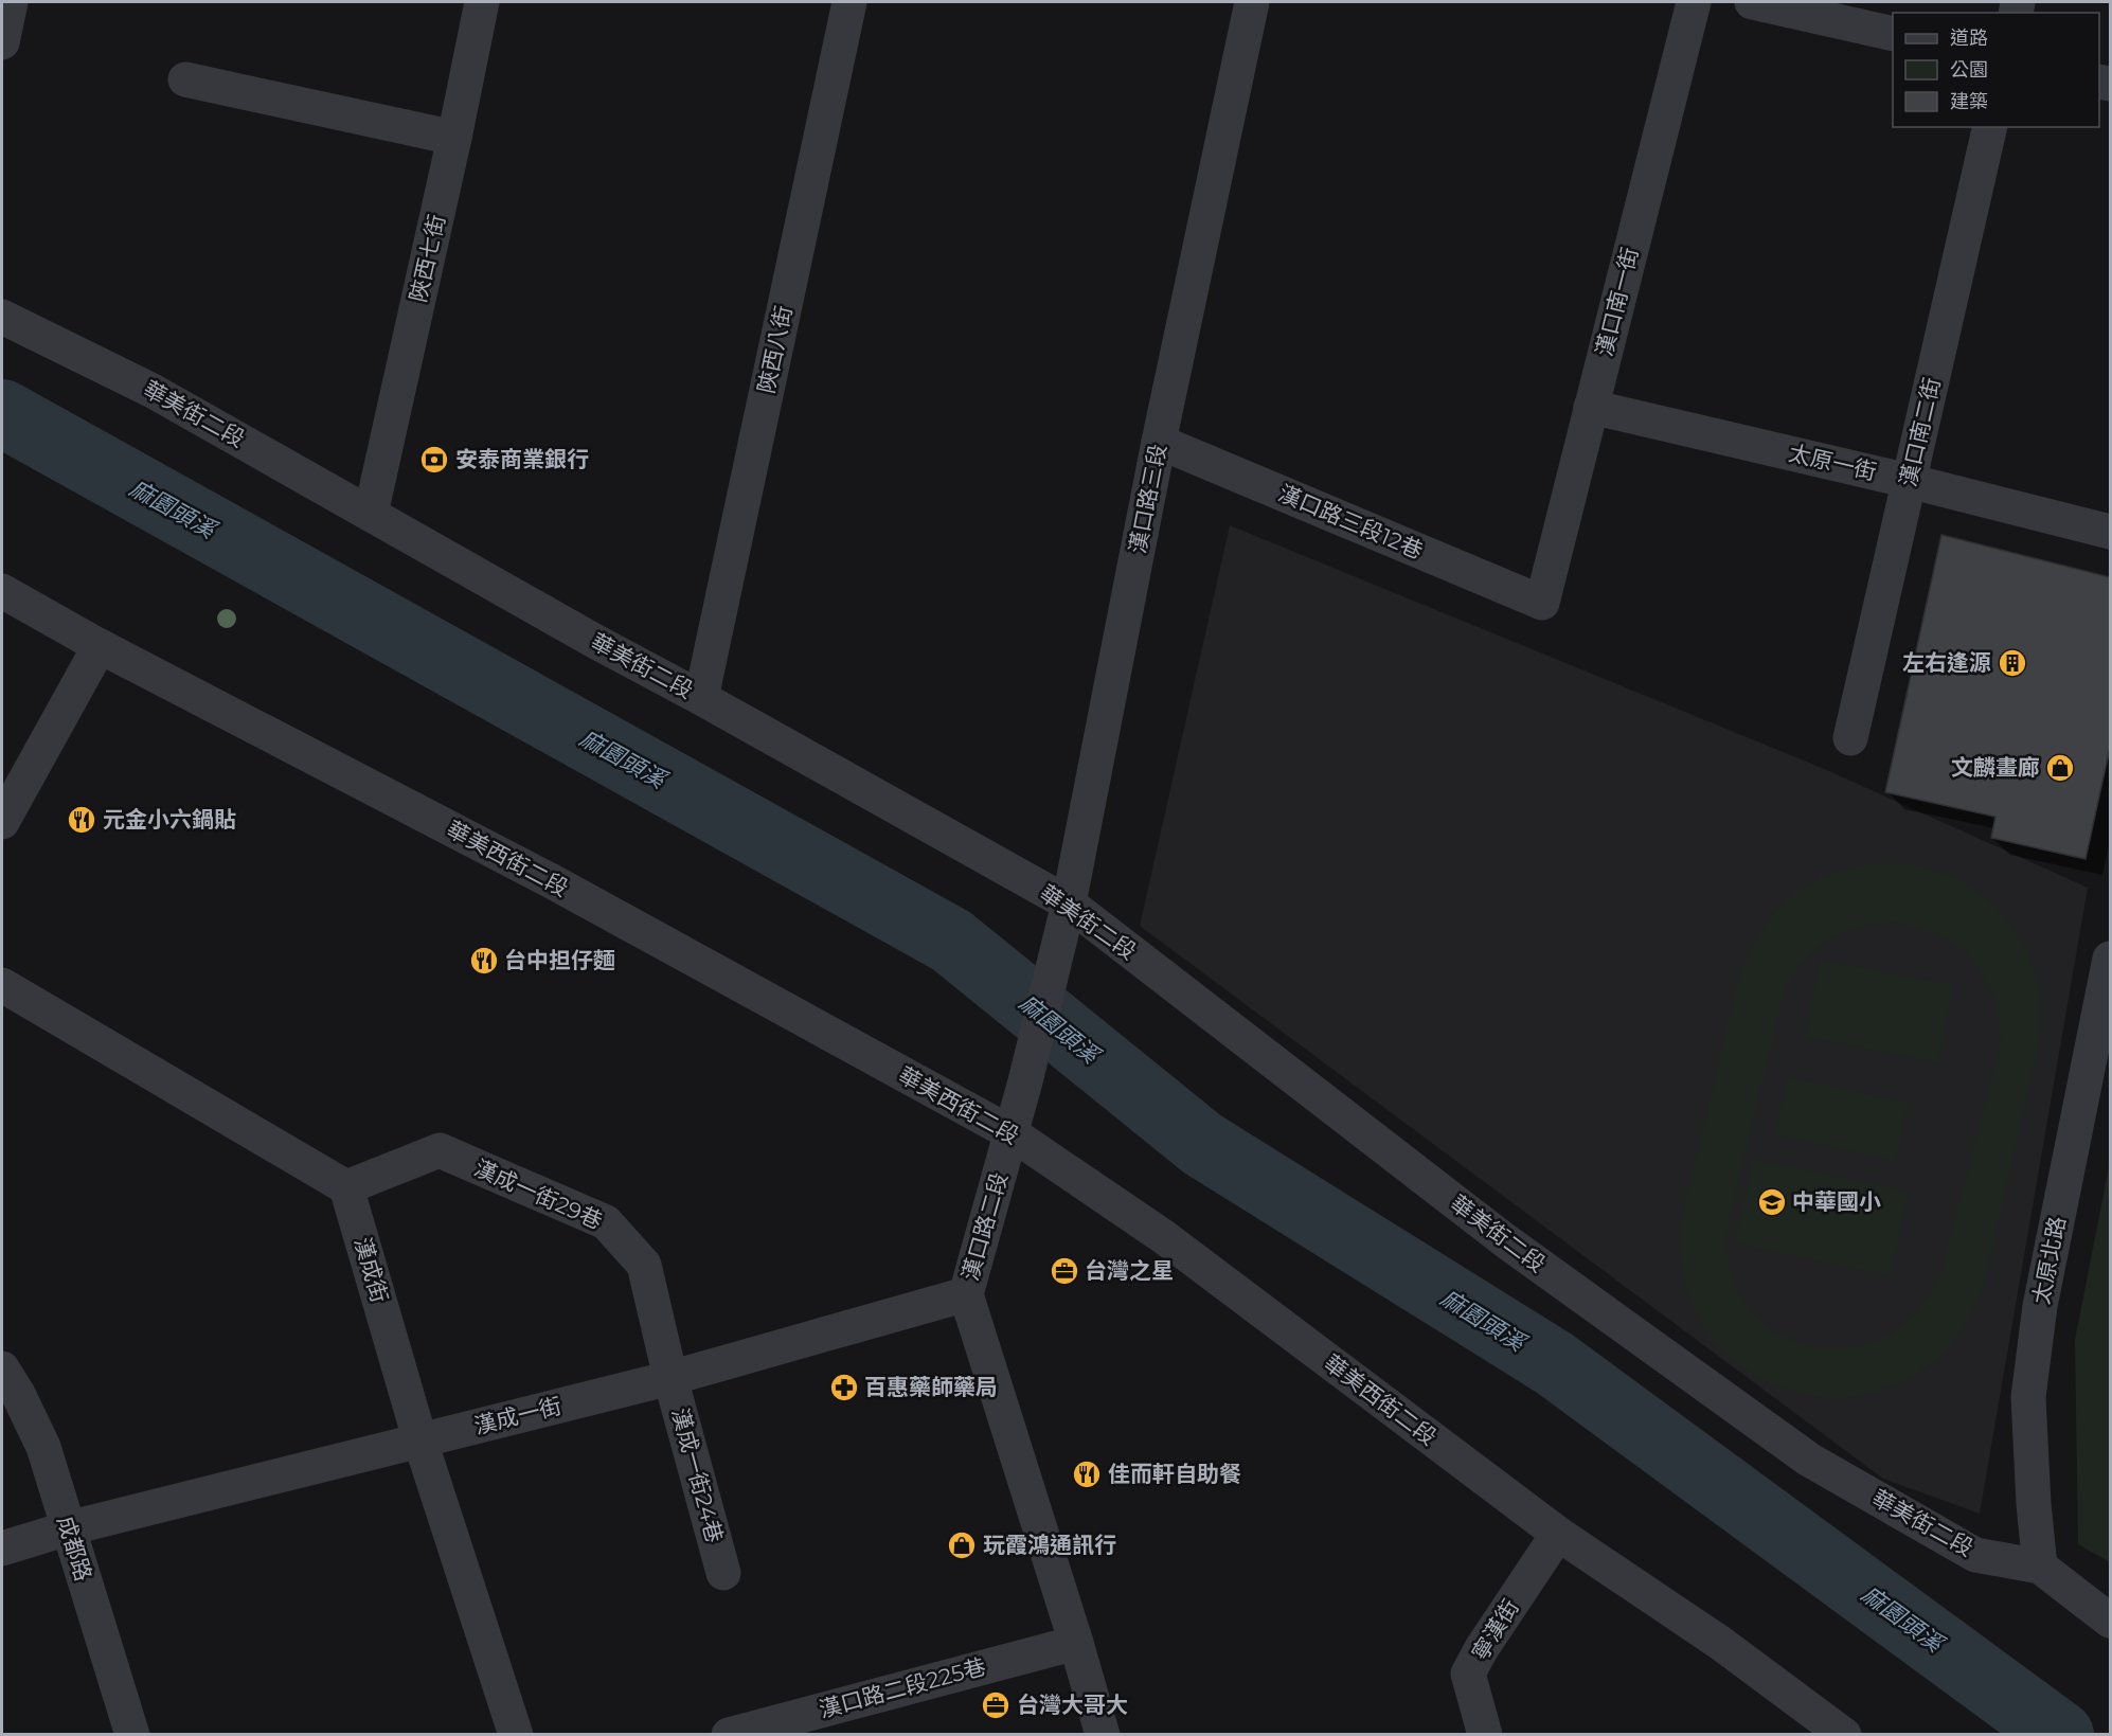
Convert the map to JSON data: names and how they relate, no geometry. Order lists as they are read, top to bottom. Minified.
{"streets":{"street":["陜西七街","漢口南一街","陝西八街","華美街二段","漢口南二街","太原一街","漢口路三段","漢口路三段12巷","華美西街二段","漢成一街29巷","漢口路二段","太原北路","漢成街","漢成一街","漢成一街24巷","成都路","寧漢街","漢口路二段225巷"]},"crossings":[["陜西七街","華美街二段"],["漢口南一街","太原一街"],["漢口南一街","漢口路三段12巷"],["陝西八街","華美街二段"],["華美街二段","漢口路三段"],["華美街二段","太原北路"],["漢口南二街","太原一街"],["漢口路三段","漢口路三段12巷"],["漢口路三段","漢口路二段"],["華美西街二段","漢口路二段"],["華美西街二段","寧漢街"],["漢成一街29巷","漢成街"],["漢成一街29巷","漢成一街"],["漢成一街29巷","漢成一街24巷"],["漢口路二段","漢成一街"],["漢口路二段","漢口路二段225巷"],["漢成街","漢成一街"],["漢成一街","漢成一街24巷"],["漢成一街","成都路"]],"water":["麻園頭溪"],"places":{"bank":["安泰商業銀行"],"building":["左右逢源"],"shop":["文麟畫廊","玩霞鴻通訊行"],"restaurant":["元金小六鍋貼","台中担仔麵","佳而軒自助餐"],"school or university":["中華國小"],"office":["台灣之星","台灣大哥大"],"pharmacy":["百惠藥師藥局"]},"legend":["道路","公園","建築"]}
